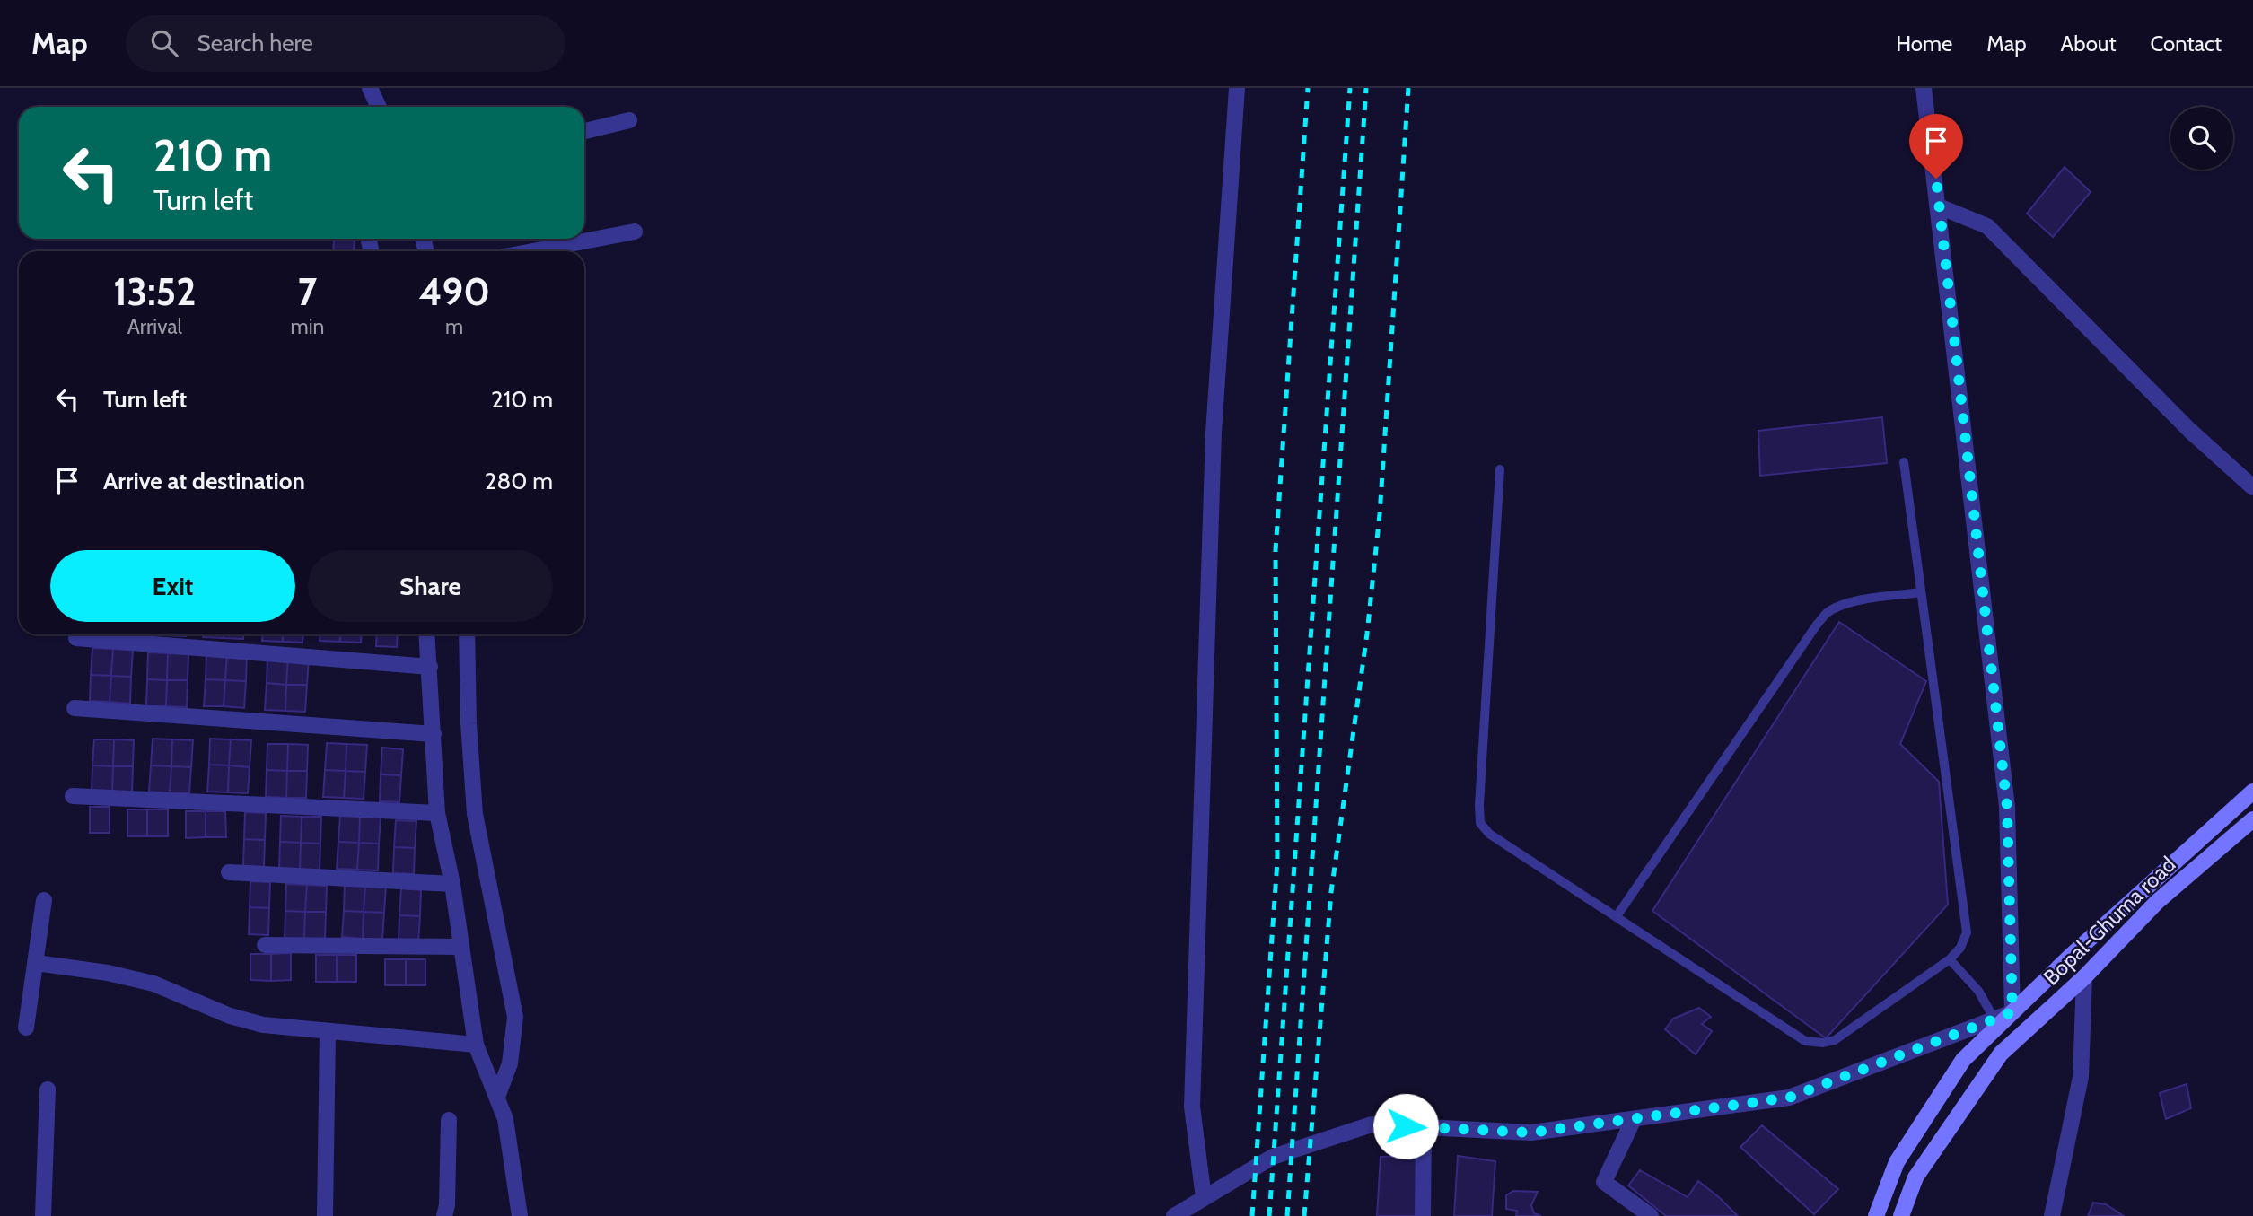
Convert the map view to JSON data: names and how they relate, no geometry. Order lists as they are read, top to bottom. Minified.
{"streets":{"street":["Bopal-Ghuma road"]},"page":{"header":"Map","search":"Search here","nav":["Home","Map","About","Contact"],"turn":["210 m","Turn left"],"eta":["13:52","Arrival","7","min","490","m"],"list":[{"name":"Turn left","value":"210 m"},{"name":"Arrive at destination","value":"280 m"}],"buttons":["Exit","Share"]}}
